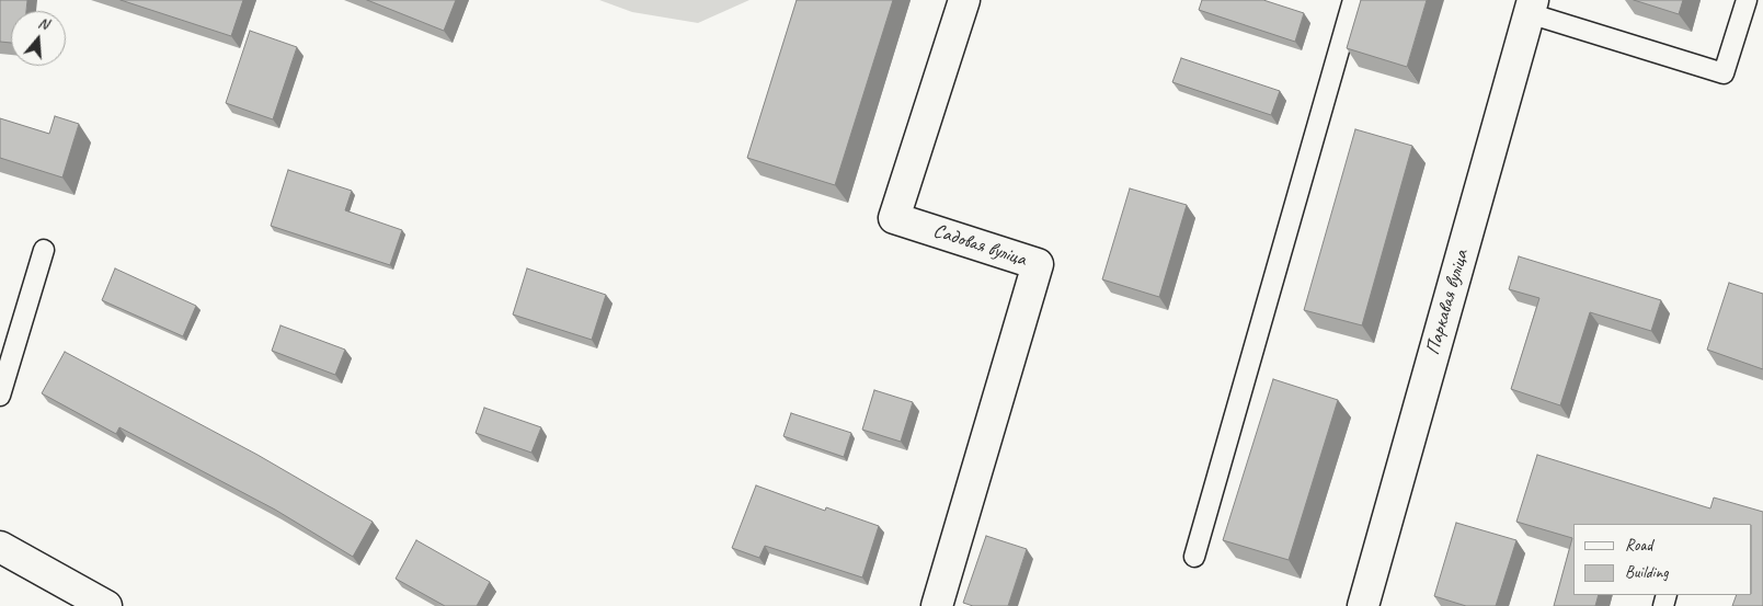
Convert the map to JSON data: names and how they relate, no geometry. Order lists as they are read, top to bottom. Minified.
{"streets":{"street":["Садовая вуліца","Паркавая вуліца"]},"legend":["Road","Building"],"north":"top"}
